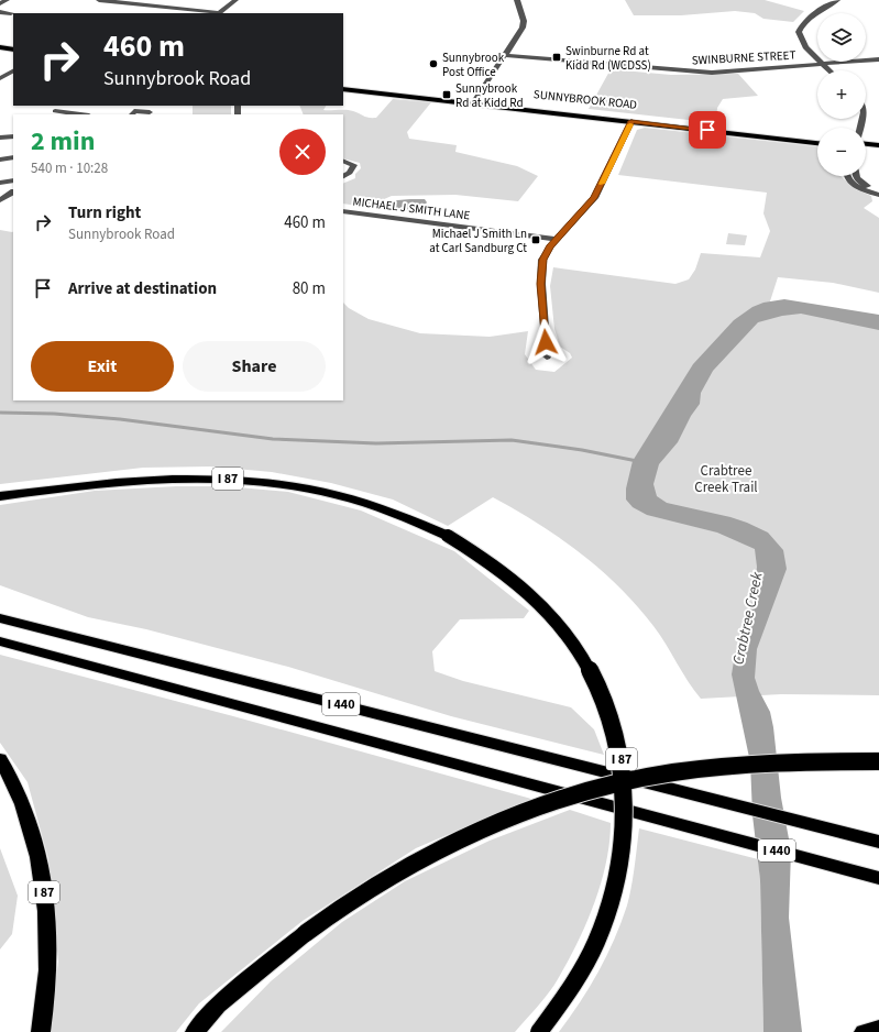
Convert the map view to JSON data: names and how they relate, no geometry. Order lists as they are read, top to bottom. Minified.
{"streets":{"highway":["I 87","I 440"],"main road":["SUNNYBROOK ROAD"],"street":["SWINBURNE STREET","MICHAEL J SMITH LANE"]},"water":["Crabtree Creek"],"parks":["Crabtree Creek Trail"],"places":{"transit":["Swinburne Rd at Kidd Rd (WCDSS)","Sunnybrook Rd at Kidd Rd","Michael J Smith Ln at Carl Sandburg Ct"],"other":["Sunnybrook Post Office"]},"page":{"map_buttons":["+","−"],"turn":["460 m","Sunnybrook Road"],"heading":["2 min","540 m · 10:28"],"list":[{"name":"Turn right","note":"Sunnybrook Road","value":"460 m"},{"name":"Arrive at destination","value":"80 m"}],"buttons":["Exit","Share"]}}
